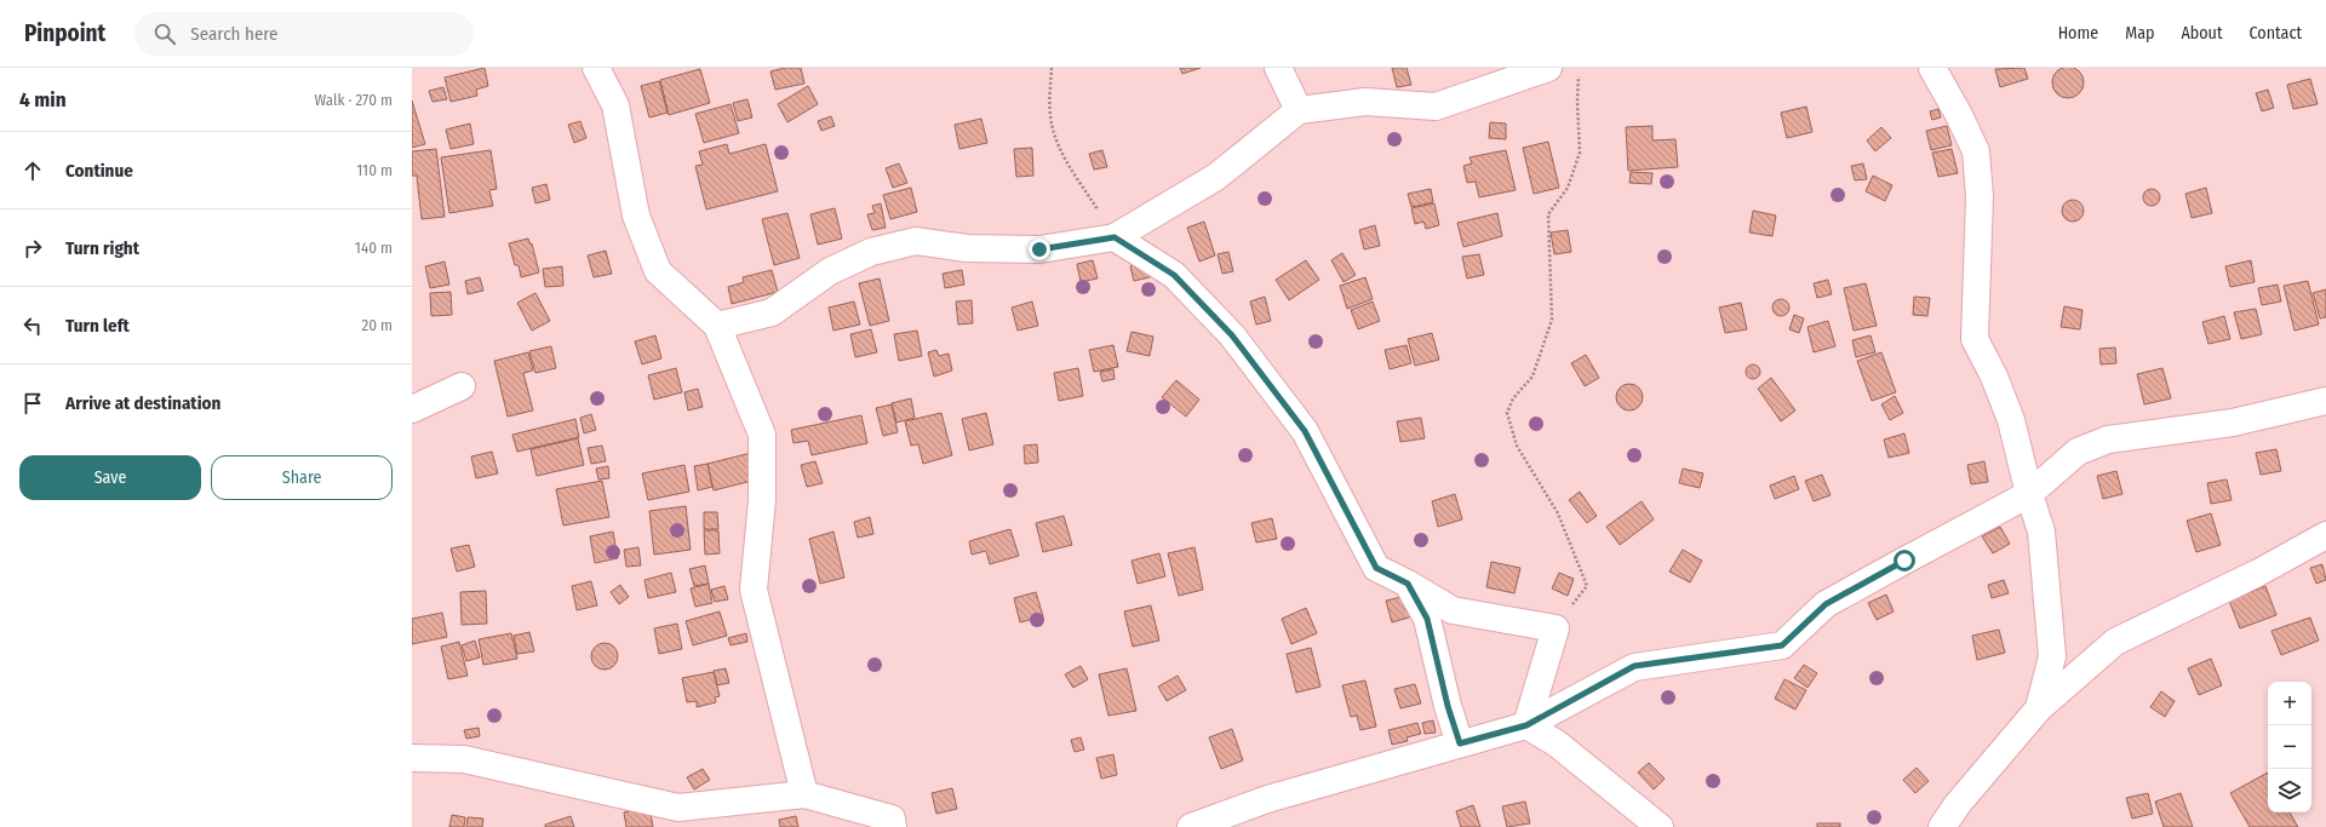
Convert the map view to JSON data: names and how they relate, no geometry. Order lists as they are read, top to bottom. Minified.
{"page":{"header":"Pinpoint","search":"Search here","nav":["Home","Map","About","Contact"],"heading":["4 min","Walk · 270 m"],"list":[["Continue","110 m"],["Turn right","140 m"],["Turn left","20 m"],"Arrive at destination"],"buttons":["Save","Share"],"map_buttons":["+","−"]}}
